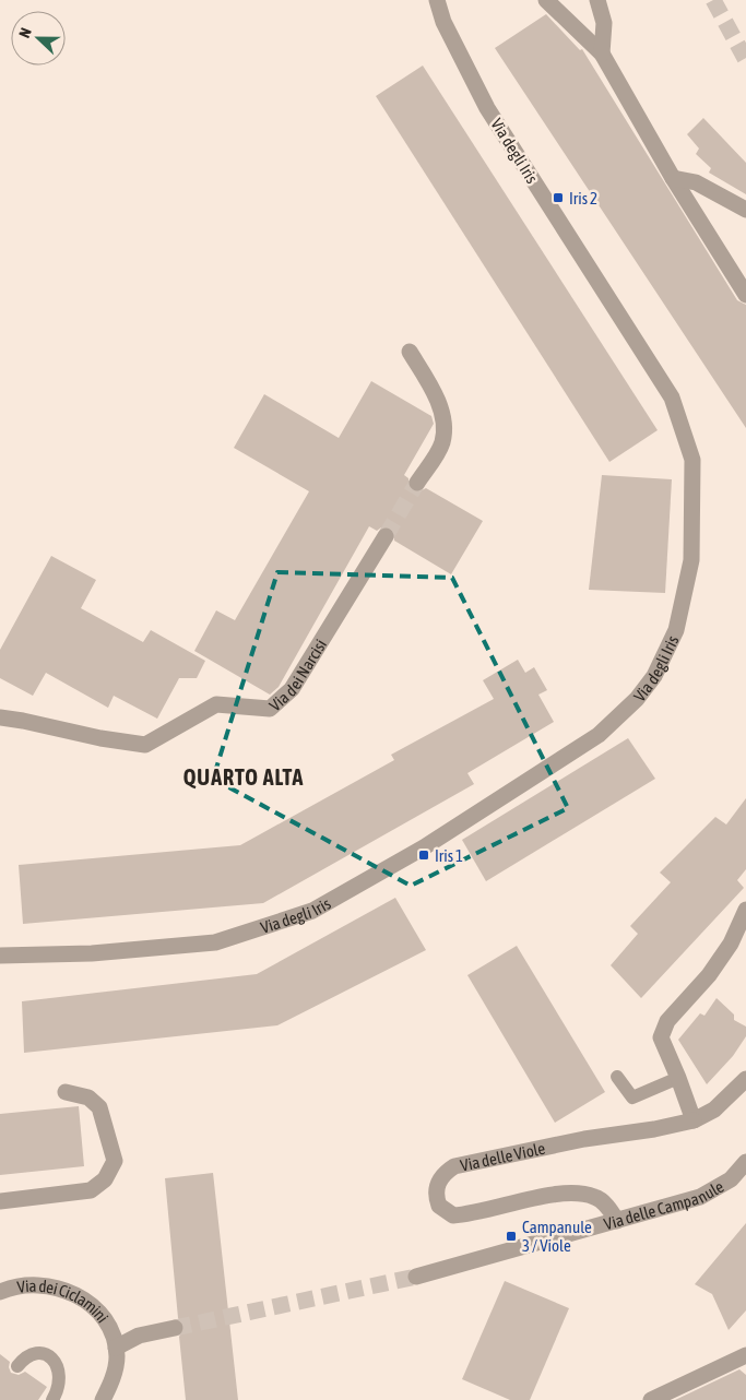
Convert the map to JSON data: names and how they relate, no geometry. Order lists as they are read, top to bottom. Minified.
{"streets":{"street":["Via degli Iris","Via dei Narcisi","Via delle Viole","Via delle Campanule","Via dei Ciclamini"]},"crossings":[["Via delle Viole","Via delle Campanule"]],"districts":["QUARTO ALTA"],"places":{"transit":["Iris 2","Iris 1","Campanule 3 / Viole"]},"north":"left"}
